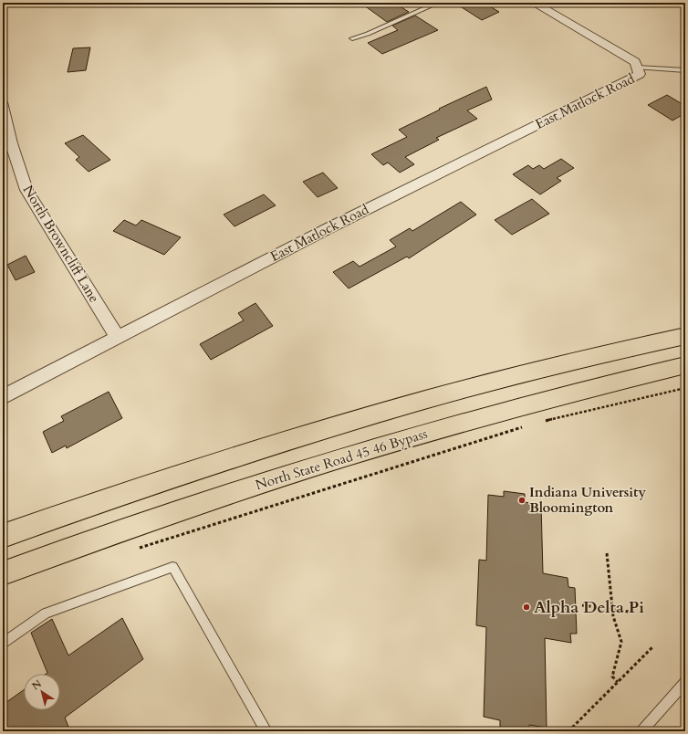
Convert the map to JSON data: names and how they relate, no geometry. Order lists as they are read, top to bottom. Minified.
{"streets":{"highway":["North State Road 45 46 Bypass"],"street":["East Matlock Road","North Browncliff Lane"]},"crossings":[["East Matlock Road","North Browncliff Lane"]],"places":["Indiana University Bloomington","Alpha Delta Pi"],"north":"top left"}
